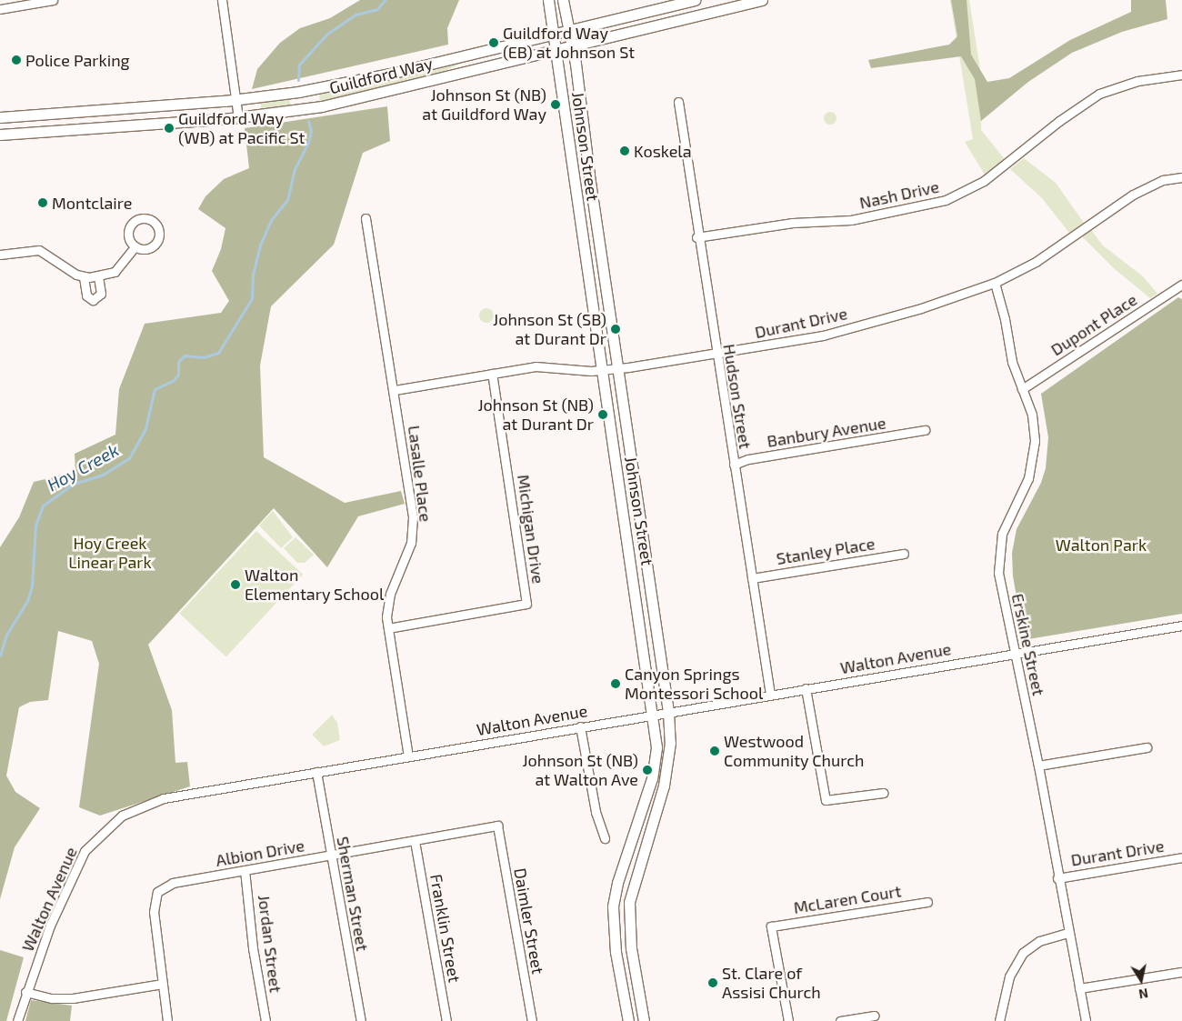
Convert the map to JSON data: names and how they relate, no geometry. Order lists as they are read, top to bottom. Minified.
{"streets":{"main road":["Guildford Way","Johnson Street"],"street":["Nash Drive","Durant Drive","Dupont Place","Hudson Street","Banbury Avenue","Lasalle Place","Michigan Drive","Stanley Place","Erskine Street","Walton Avenue","Albion Drive","Sherman Street","McLaren Court","Daimler Street","Franklin Street","Jordan Street"]},"crossings":[["Guildford Way","Johnson Street"],["Johnson Street","Durant Drive"],["Johnson Street","Walton Avenue"],["Nash Drive","Hudson Street"],["Durant Drive","Hudson Street"],["Durant Drive","Lasalle Place"],["Durant Drive","Michigan Drive"],["Durant Drive","Erskine Street"],["Dupont Place","Erskine Street"],["Hudson Street","Banbury Avenue"],["Hudson Street","Stanley Place"],["Hudson Street","Walton Avenue"],["Lasalle Place","Michigan Drive"],["Lasalle Place","Walton Avenue"],["Erskine Street","Walton Avenue"],["Walton Avenue","Sherman Street"],["Albion Drive","Sherman Street"],["Albion Drive","Daimler Street"],["Albion Drive","Franklin Street"],["Albion Drive","Jordan Street"]],"water":["Hoy Creek"],"parks":["Hoy Creek Linear Park","Walton Park"],"places":["Guildford Way (EB) at Johnson St","Police Parking","Johnson St (NB) at Guildford Way","Guildford Way (WB) at Pacific St","Koskela","Montclaire","Johnson St (SB) at Durant Dr","Johnson St (NB) at Durant Dr","Walton Elementary School","Canyon Springs Montessori School","Westwood Community Church","Johnson St (NB) at Walton Ave","St. Clare of Assisi Church"],"north":"bottom"}
